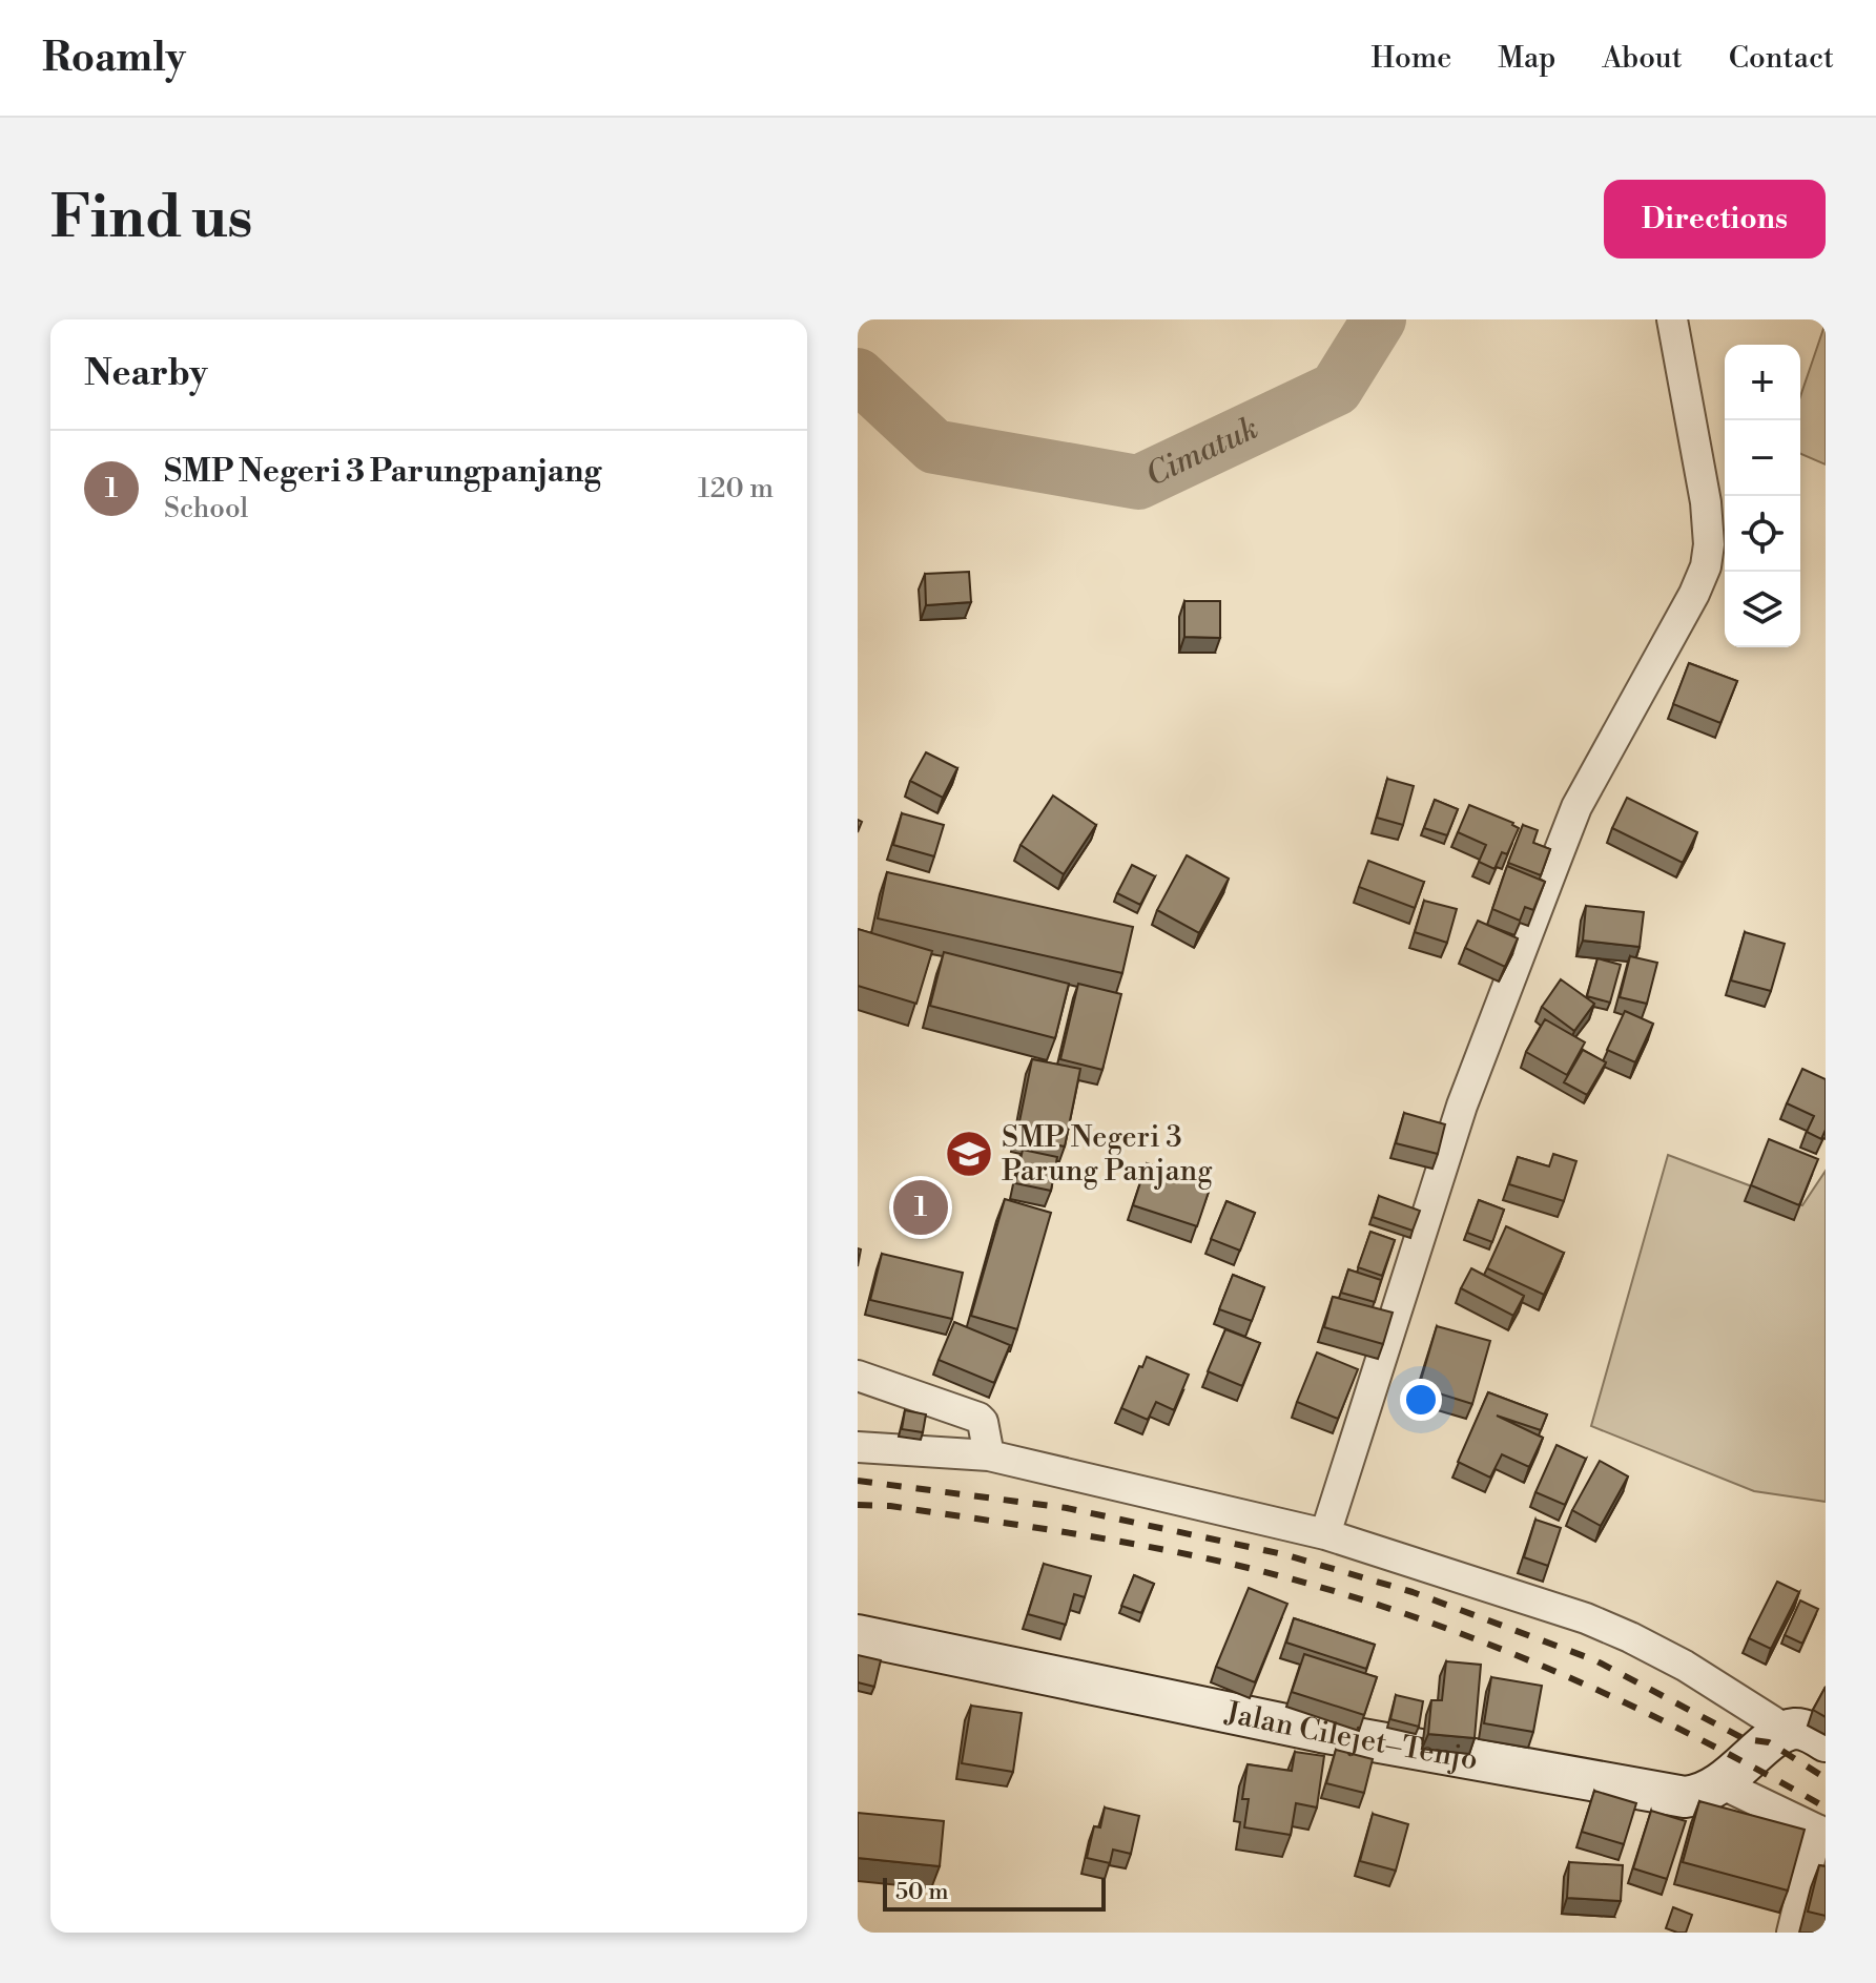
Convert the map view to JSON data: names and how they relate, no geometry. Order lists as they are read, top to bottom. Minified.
{"streets":{"main road":["Jalan Cilejet–Tenjo"]},"water":["Cimatuk"],"places":{"school or university":["SMP Negeri 3 Parung Panjang"]},"scale_bar":"50 m","page":{"header":"Roamly","nav":["Home","Map","About","Contact"],"buttons":"Directions","title":"Find us","heading":"Nearby","map_buttons":["+","−"],"list":[{"mark":"1","name":"SMP Negeri 3 Parungpanjang","note":"School","value":"120 m"}],"pins":"1","scale":"50 m"}}
